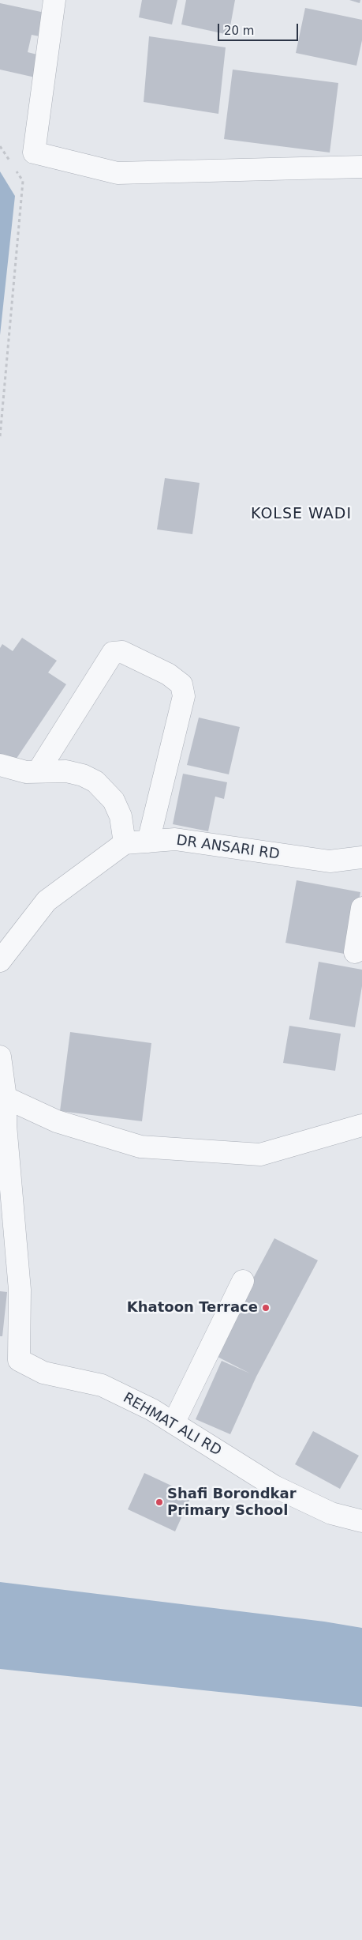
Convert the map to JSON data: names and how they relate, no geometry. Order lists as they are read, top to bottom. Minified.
{"streets":{"street":["DR ANSARI RD","REHMAT ALI RD"]},"districts":["KOLSE WADI"],"places":["Khatoon Terrace","Shafi Borondkar Primary School"],"scale_bar":"20 m"}
